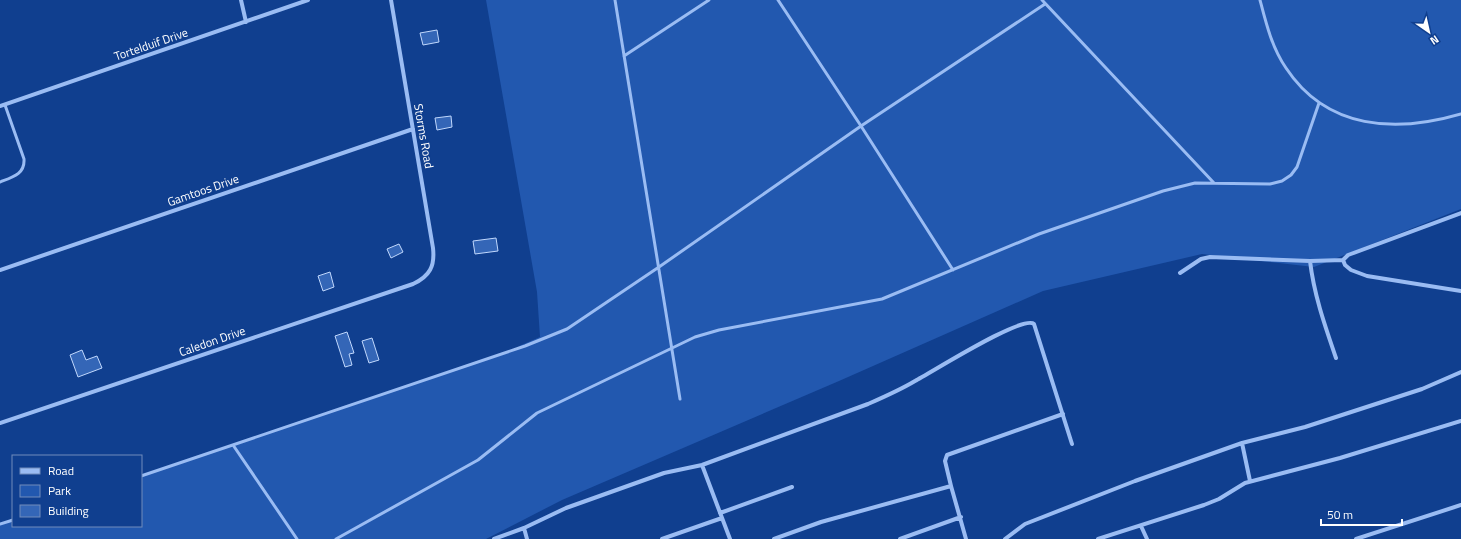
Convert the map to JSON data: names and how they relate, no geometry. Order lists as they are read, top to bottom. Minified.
{"streets":{"street":["Tortelduif Drive","Storms Road","Gamtoos Drive","Caledon Drive"]},"crossings":[["Storms Road","Gamtoos Drive"],["Storms Road","Caledon Drive"]],"legend":["Road","Park","Building"],"scale_bar":"50 m","north":"bottom right"}
